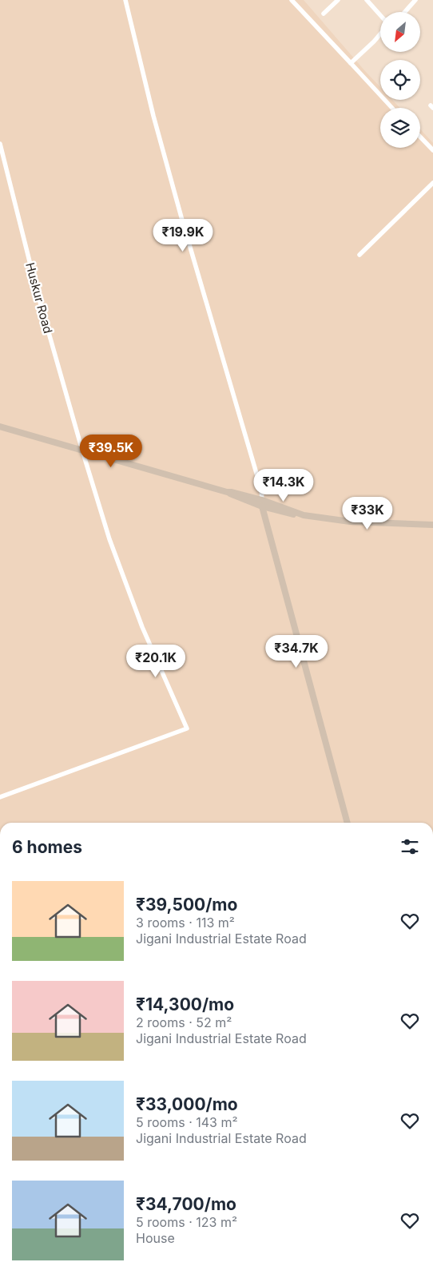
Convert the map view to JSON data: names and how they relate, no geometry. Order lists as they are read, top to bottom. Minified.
{"streets":{"street":["Huskur Road"]},"north":"bottom left","page":{"price":["₹19.9K","₹39.5K","₹14.3K","₹33K","₹34.7K","₹20.1K"],"heading":"6 homes","list":[{"name":"₹39,500/mo","note":"3 rooms · 113 m² · Jigani Industrial Estate Road"},{"name":"₹14,300/mo","note":"2 rooms · 52 m² · Jigani Industrial Estate Road"},{"name":"₹33,000/mo","note":"5 rooms · 143 m² · Jigani Industrial Estate Road"},{"name":"₹34,700/mo","note":"5 rooms · 123 m² · House"}]}}
